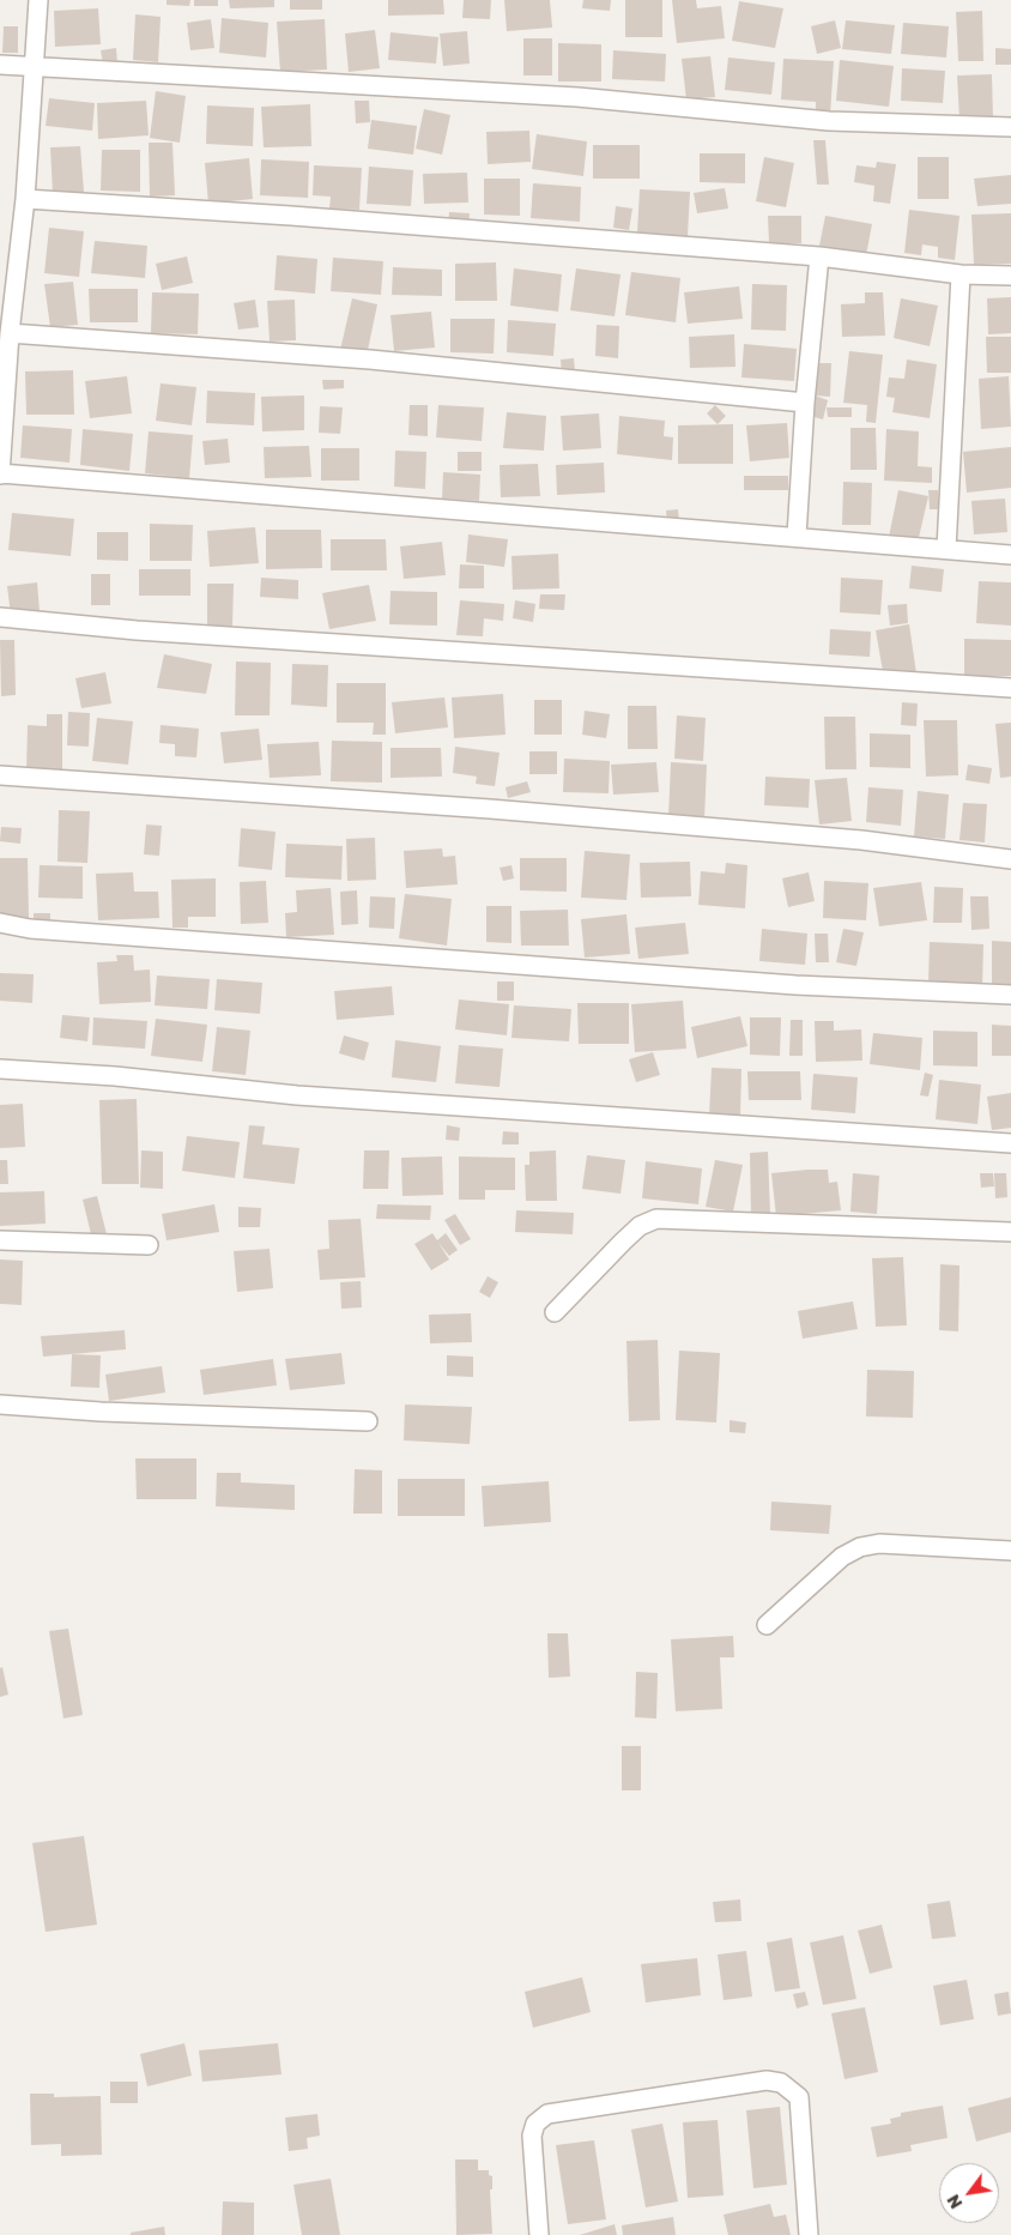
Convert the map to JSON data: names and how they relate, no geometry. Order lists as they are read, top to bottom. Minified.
{"north":"bottom left"}
